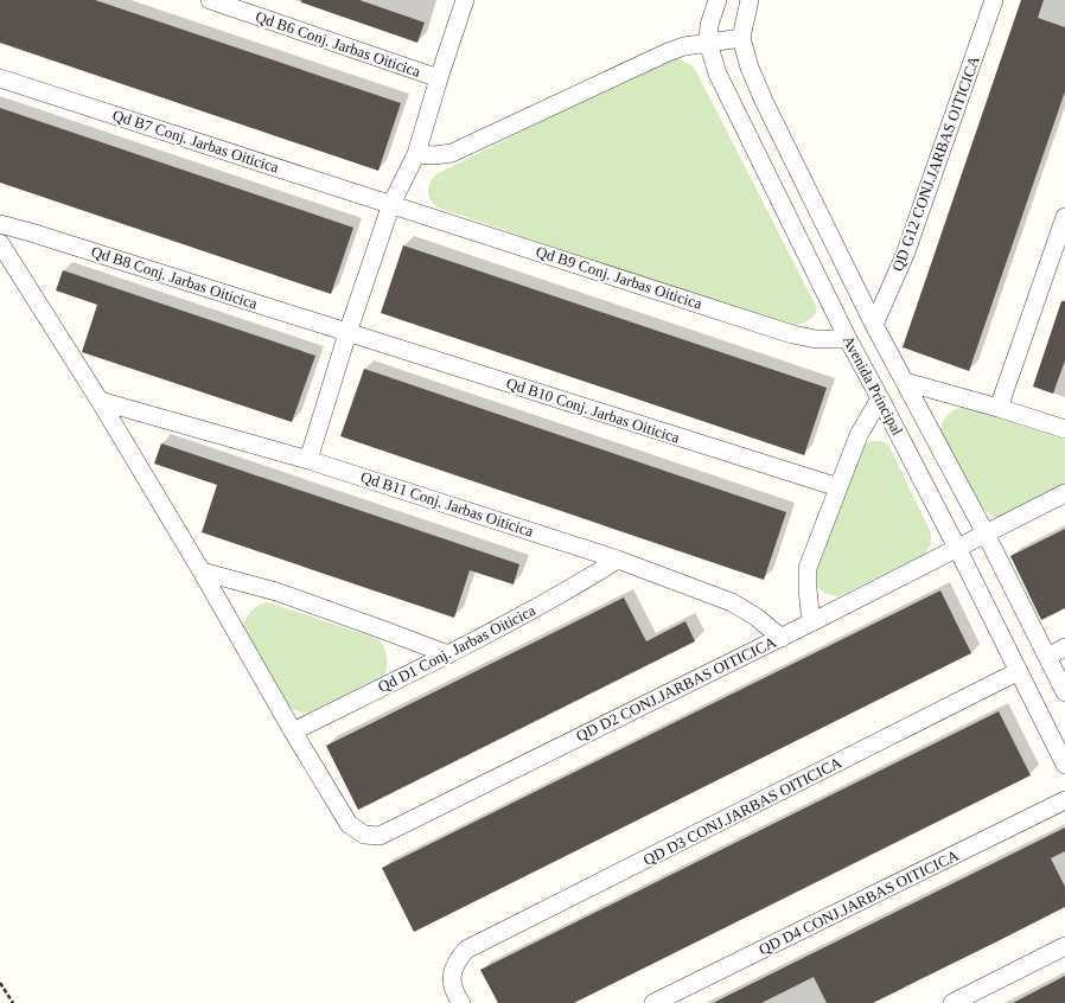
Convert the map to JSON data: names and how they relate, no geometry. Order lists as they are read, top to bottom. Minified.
{"streets":{"street":["Qd B6 Conj. Jarbas Oiticica","Qd B7 Conj. Jarbas Oiticica","QD G12 CONJ.JARBAS OITICICA","Qd B8 Conj. Jarbas Oiticica","Qd B9 Conj. Jarbas Oiticica","Avenida Principal","Qd B10 Conj. Jarbas Oiticica","Qd B11 Conj. Jarbas Oiticica","Qd D1 Conj. Jarbas Oiticica","QD D2 CONJ.JARBAS OITICICA","QD D3 CONJ.JARBAS OITICICA","QD D4 CONJ.JARBAS OITICICA"]},"crossings":[["Qd B7 Conj. Jarbas Oiticica","Qd B9 Conj. Jarbas Oiticica"],["QD G12 CONJ.JARBAS OITICICA","Avenida Principal"],["Qd B8 Conj. Jarbas Oiticica","Qd B10 Conj. Jarbas Oiticica"],["Qd B9 Conj. Jarbas Oiticica","Avenida Principal"],["Avenida Principal","QD D2 CONJ.JARBAS OITICICA"],["Avenida Principal","QD D3 CONJ.JARBAS OITICICA"],["Qd B11 Conj. Jarbas Oiticica","Qd D1 Conj. Jarbas Oiticica"],["Qd B11 Conj. Jarbas Oiticica","QD D2 CONJ.JARBAS OITICICA"],["Qd D1 Conj. Jarbas Oiticica","QD D2 CONJ.JARBAS OITICICA"]]}
